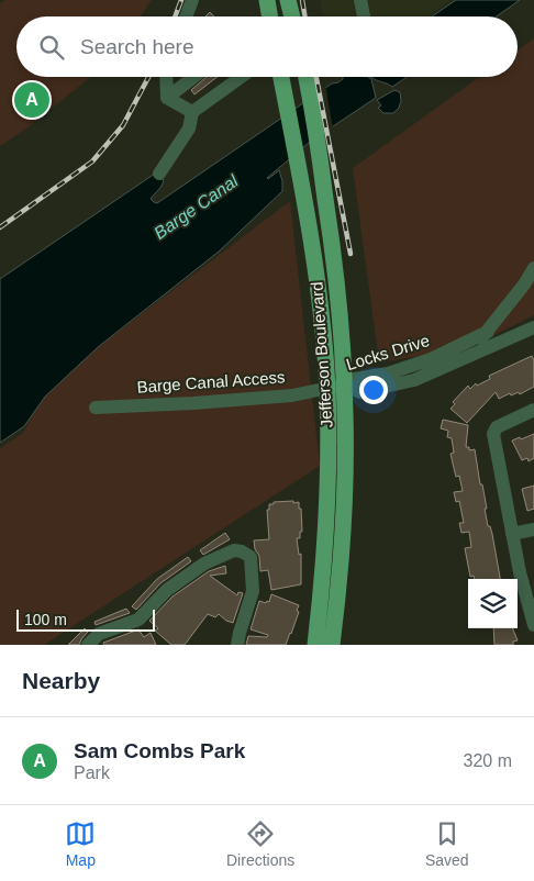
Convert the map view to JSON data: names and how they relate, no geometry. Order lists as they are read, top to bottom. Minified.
{"streets":{"main road":["Jefferson Boulevard"],"street":["Locks Drive","Barge Canal Access"]},"crossings":[["Locks Drive","Jefferson Boulevard"],["Locks Drive","Barge Canal Access"],["Jefferson Boulevard","Barge Canal Access"]],"water":["Barge Canal"],"scale_bar":"100 m","page":{"search":"Search here","pins":"A","scale":"100 m","heading":"Nearby","list":[{"mark":"A","name":"Sam Combs Park","note":"Park","value":"320 m"}],"nav":["Map","Directions","Saved"]}}
